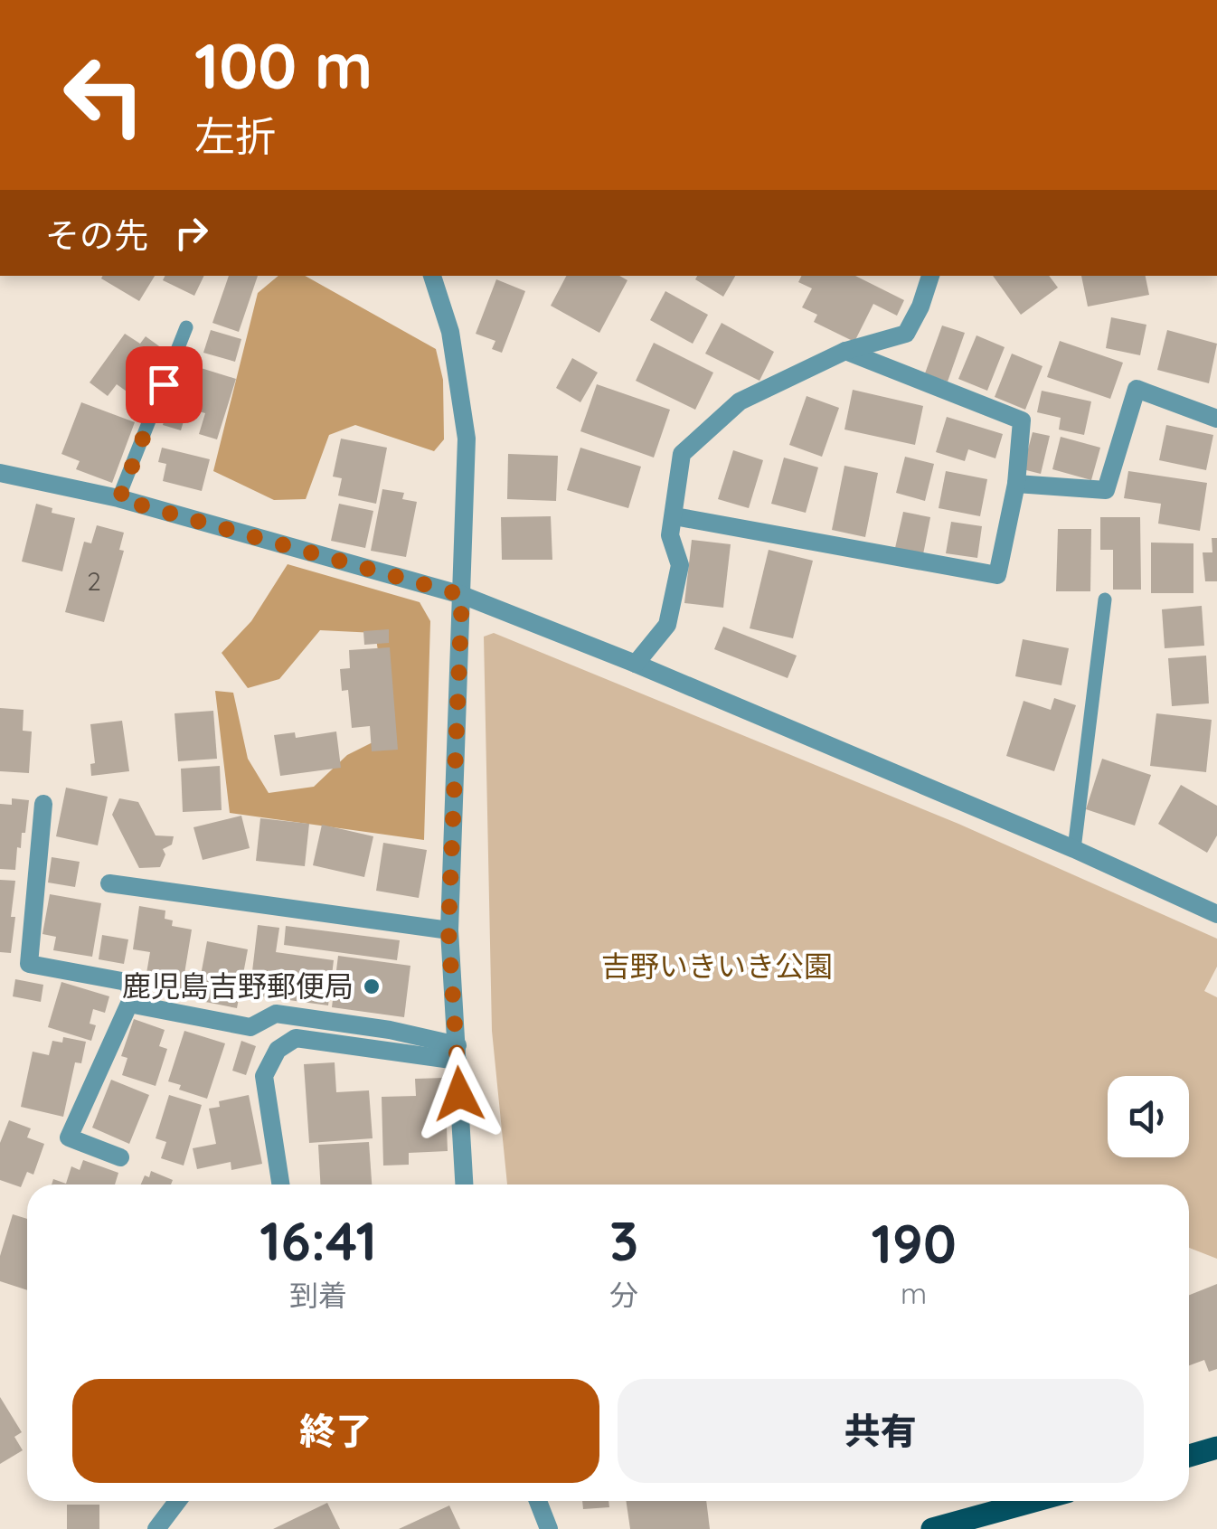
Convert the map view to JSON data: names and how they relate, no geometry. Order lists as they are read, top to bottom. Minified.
{"parks":["吉野いきいき公園"],"places":["鹿児島吉野郵便局"],"house_numbers":["2"],"page":{"turn":["100 m","左折"],"then":"その先","eta":["16:41","到着","3","分","190","m"],"buttons":["終了","共有"]}}
